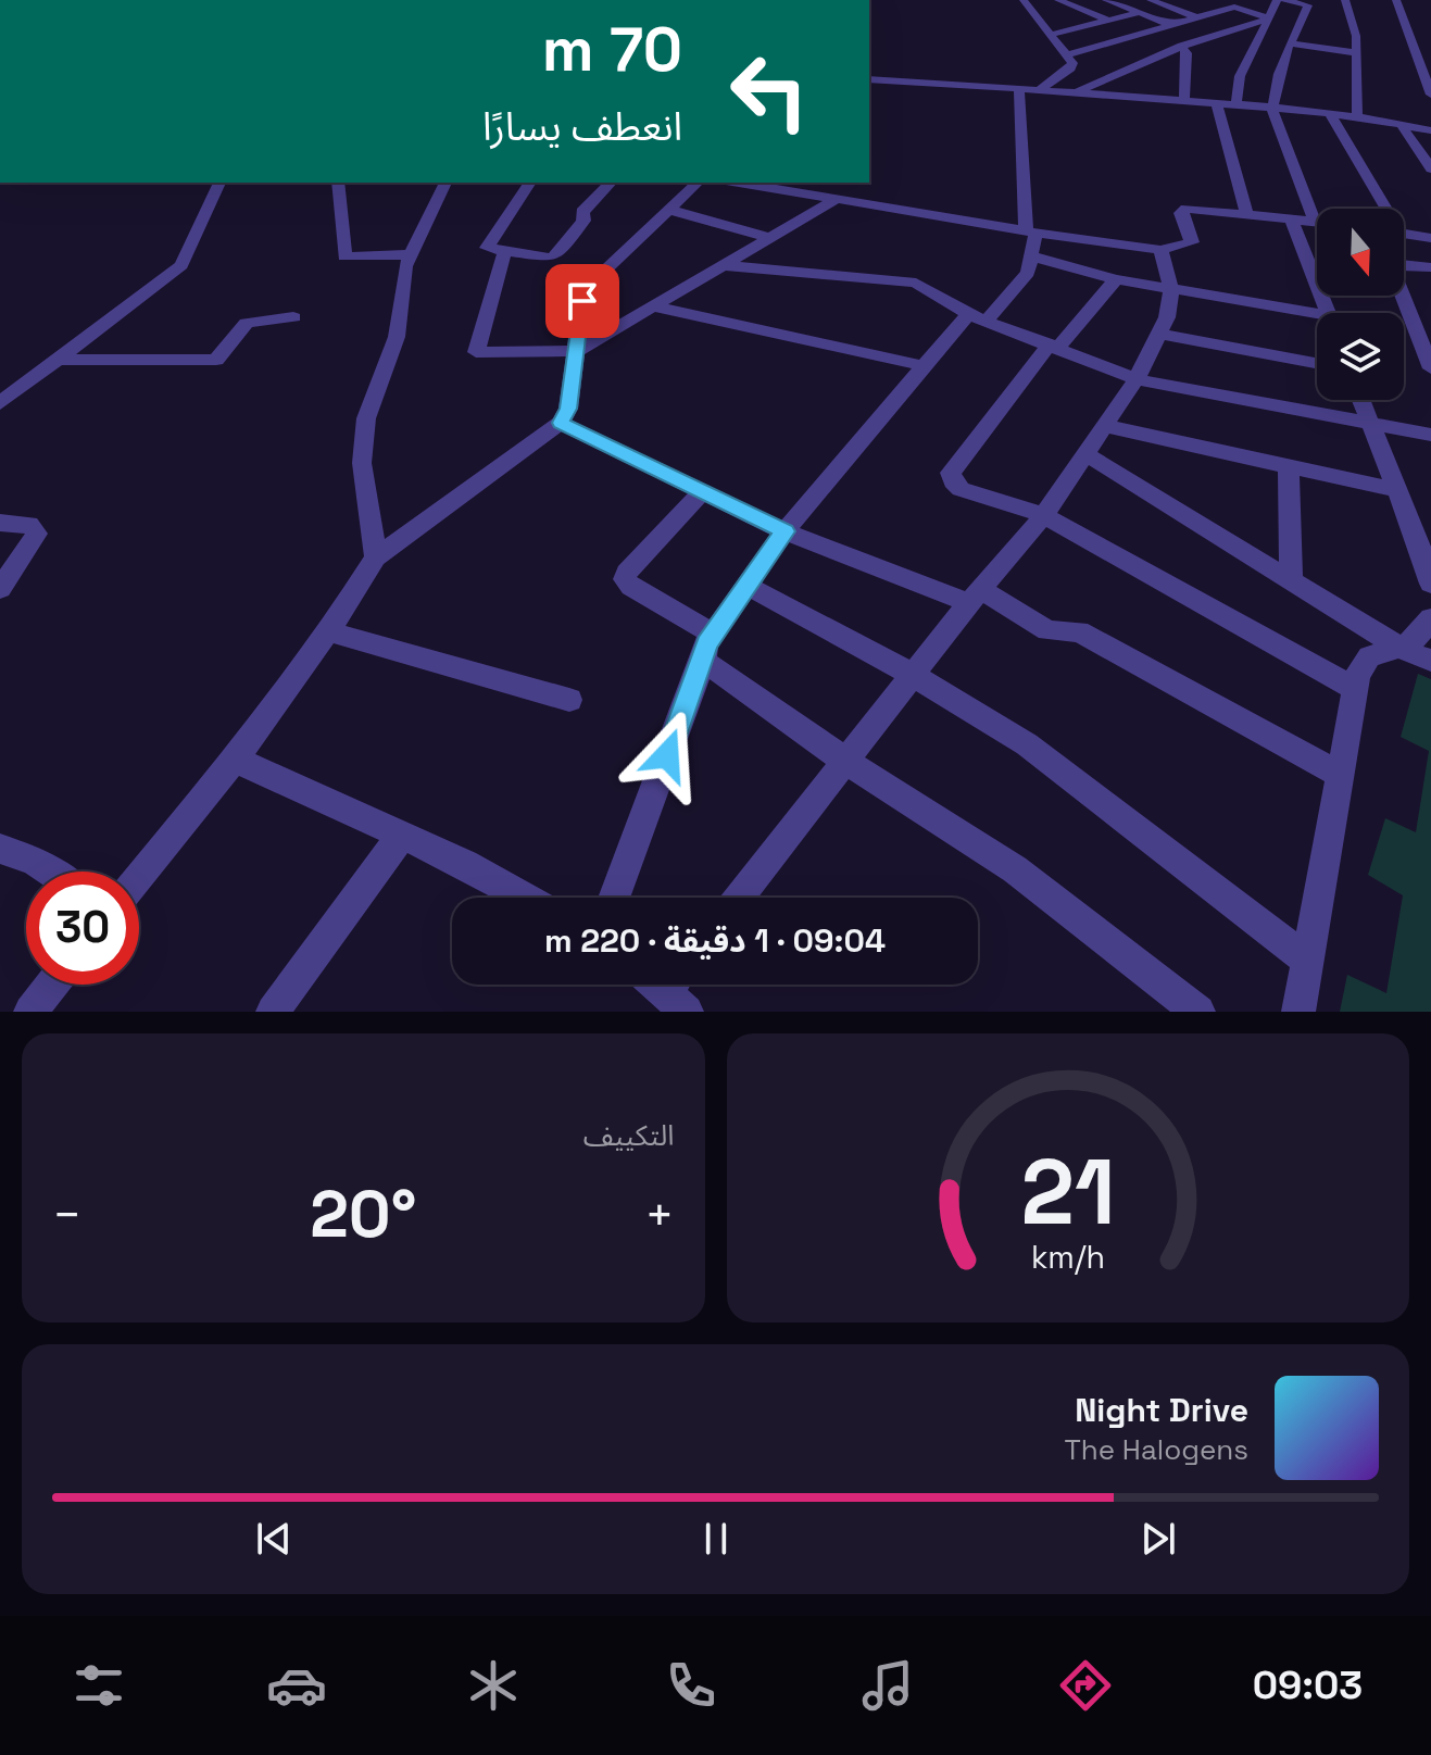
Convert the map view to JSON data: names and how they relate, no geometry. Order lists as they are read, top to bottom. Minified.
{"north":"bottom","page":{"turn":["70 m","انعطف يسارًا"],"limit":"30","trip":"09:04 · 1 دقيقة · 220 m","tile":"التكييف","heat":["−","20°","+"],"song":["Night Drive","The Halogens"],"tabs":"09:03","gauge":["21","km/h"]}}
